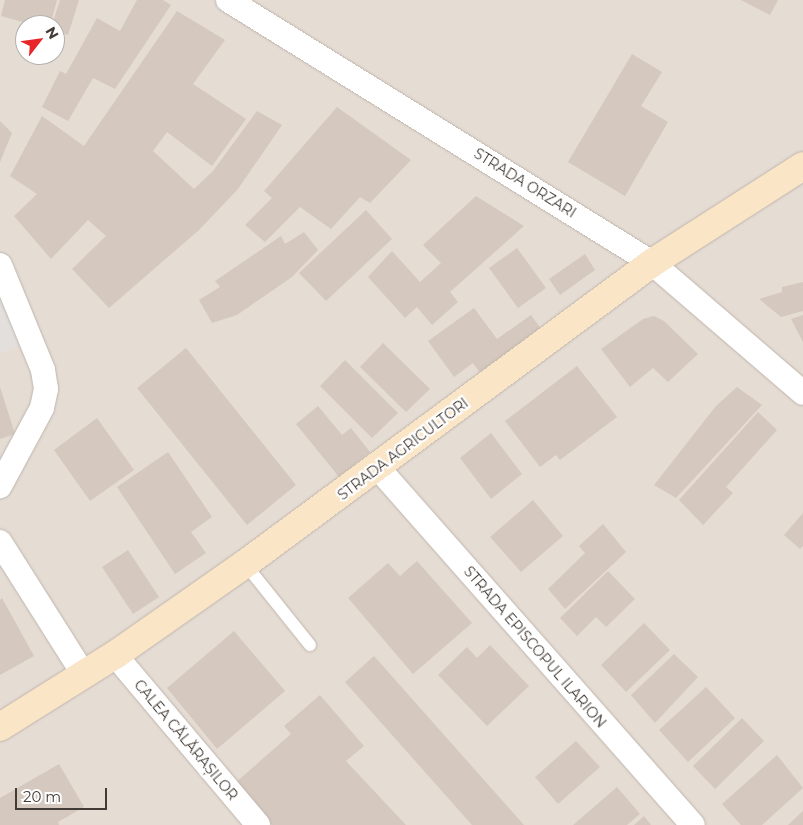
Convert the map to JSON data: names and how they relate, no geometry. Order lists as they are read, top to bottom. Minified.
{"streets":{"street":["STRADA ORZARI","STRADA AGRICULTORI","STRADA EPISCOPUL ILARION","CALEA CĂLĂRAȘILOR"]},"crossings":[["STRADA ORZARI","STRADA AGRICULTORI"],["STRADA AGRICULTORI","STRADA EPISCOPUL ILARION"],["STRADA AGRICULTORI","CALEA CĂLĂRAȘILOR"]],"scale_bar":"20 m","north":"top right"}
